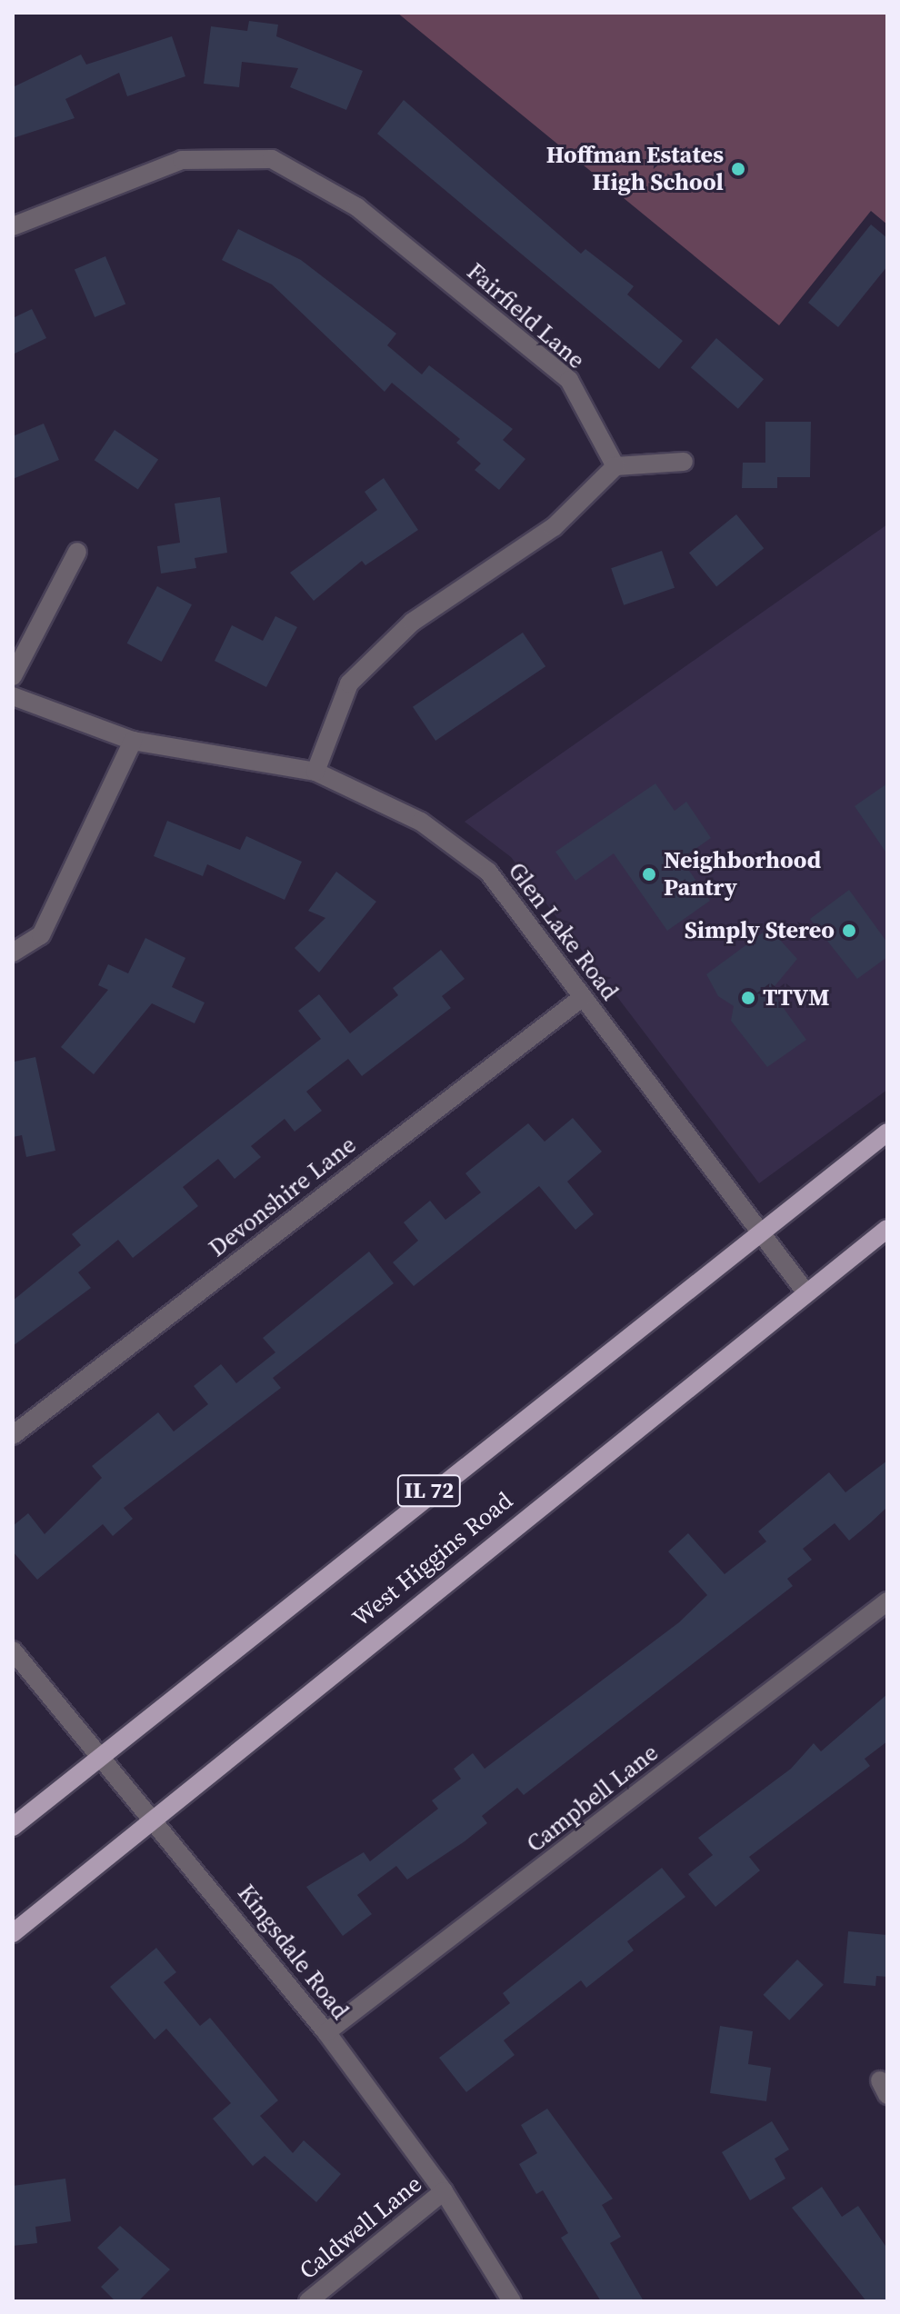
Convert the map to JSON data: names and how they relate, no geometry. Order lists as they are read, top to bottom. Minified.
{"streets":{"main road":["IL 72","West Higgins Road"],"street":["Fairfield Lane","Glen Lake Road","Devonshire Lane","Campbell Lane","Kingsdale Road","Caldwell Lane"]},"crossings":[["Glen Lake Road","Devonshire Lane"],["Glen Lake Road","IL 72"],["Glen Lake Road","West Higgins Road"],["IL 72","Kingsdale Road"],["West Higgins Road","Kingsdale Road"],["Campbell Lane","Kingsdale Road"],["Kingsdale Road","Caldwell Lane"]],"places":["Hoffman Estates High School","Neighborhood Pantry","Simply Stereo","TTVM"]}
